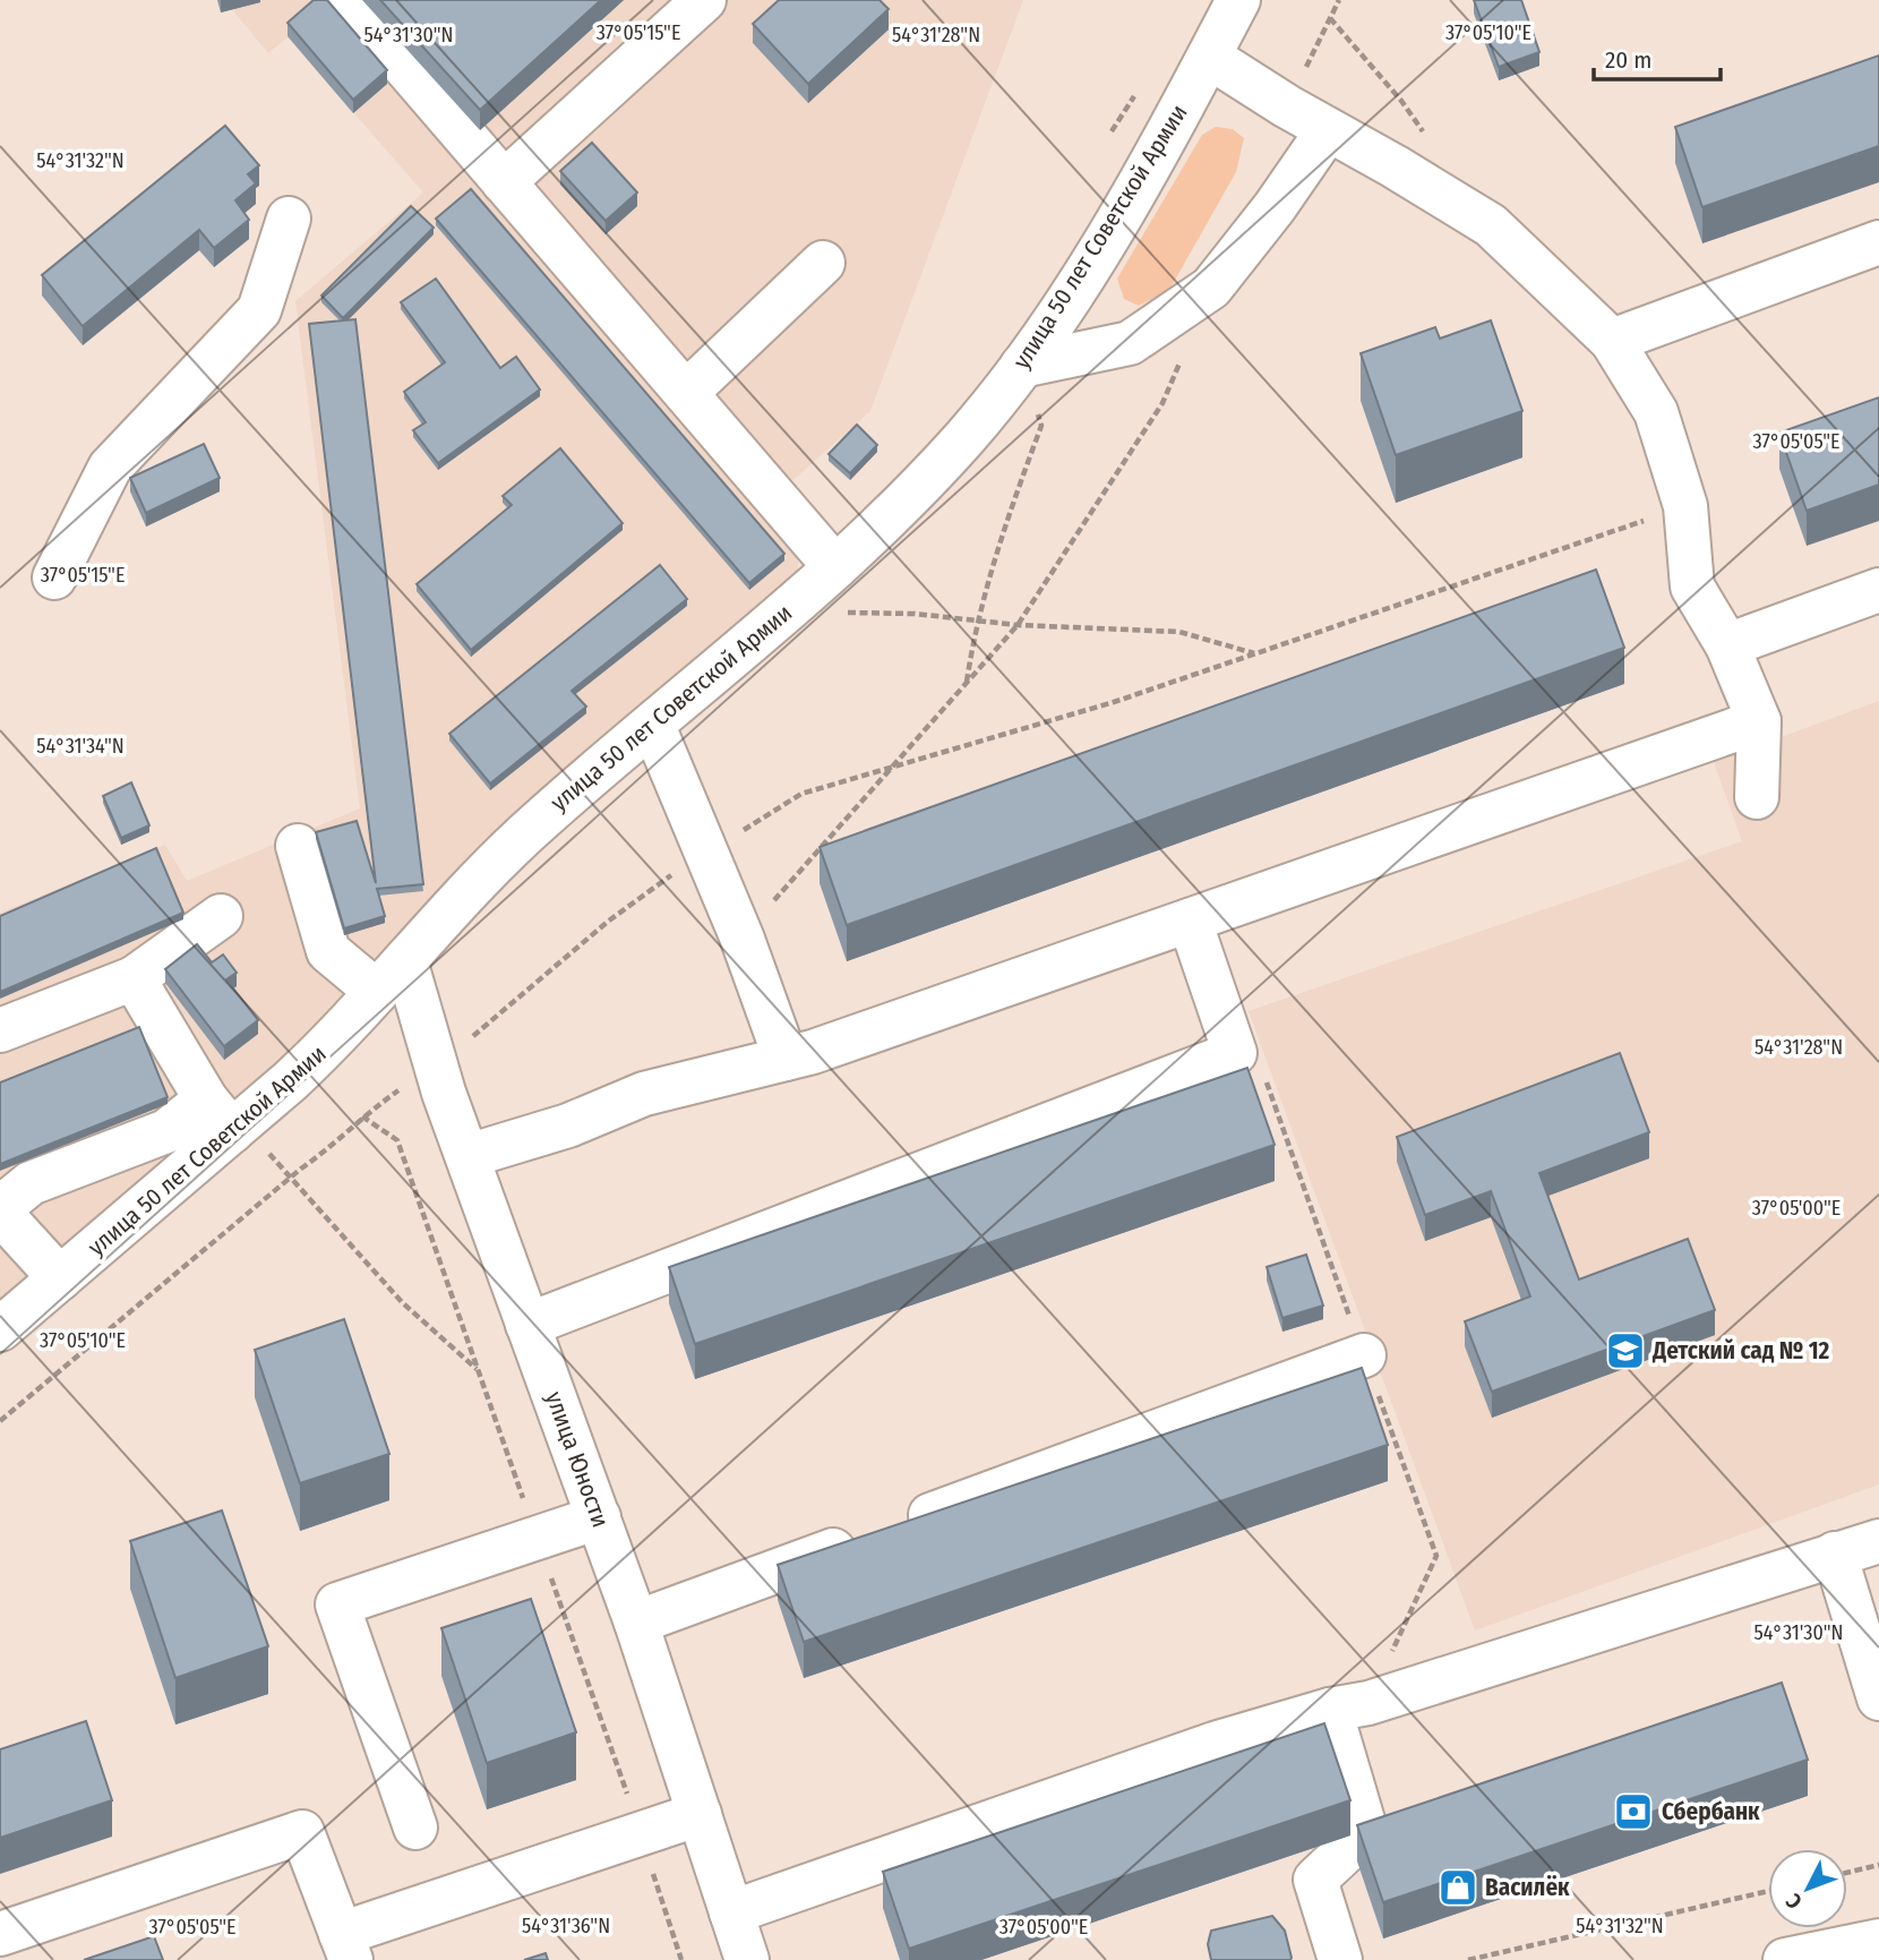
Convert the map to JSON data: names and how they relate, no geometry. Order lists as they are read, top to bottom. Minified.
{"streets":{"street":["улица 50 лет Советской Армии","улица Юности"]},"crossings":[["улица 50 лет Советской Армии","улица Юности"]],"places":{"school or university":["Детский сад № 12"],"bank":["Сбербанк"],"shop":["Василёк"]},"scale_bar":"20 m","north":"bottom left","coordinates":["37°05'15\"E","37°05'10\"E","54°31'30\"N","54°31'28\"N","54°31'32\"N","37°05'05\"E","54°31'34\"N","37°05'00\"E","54°31'36\"N"]}
